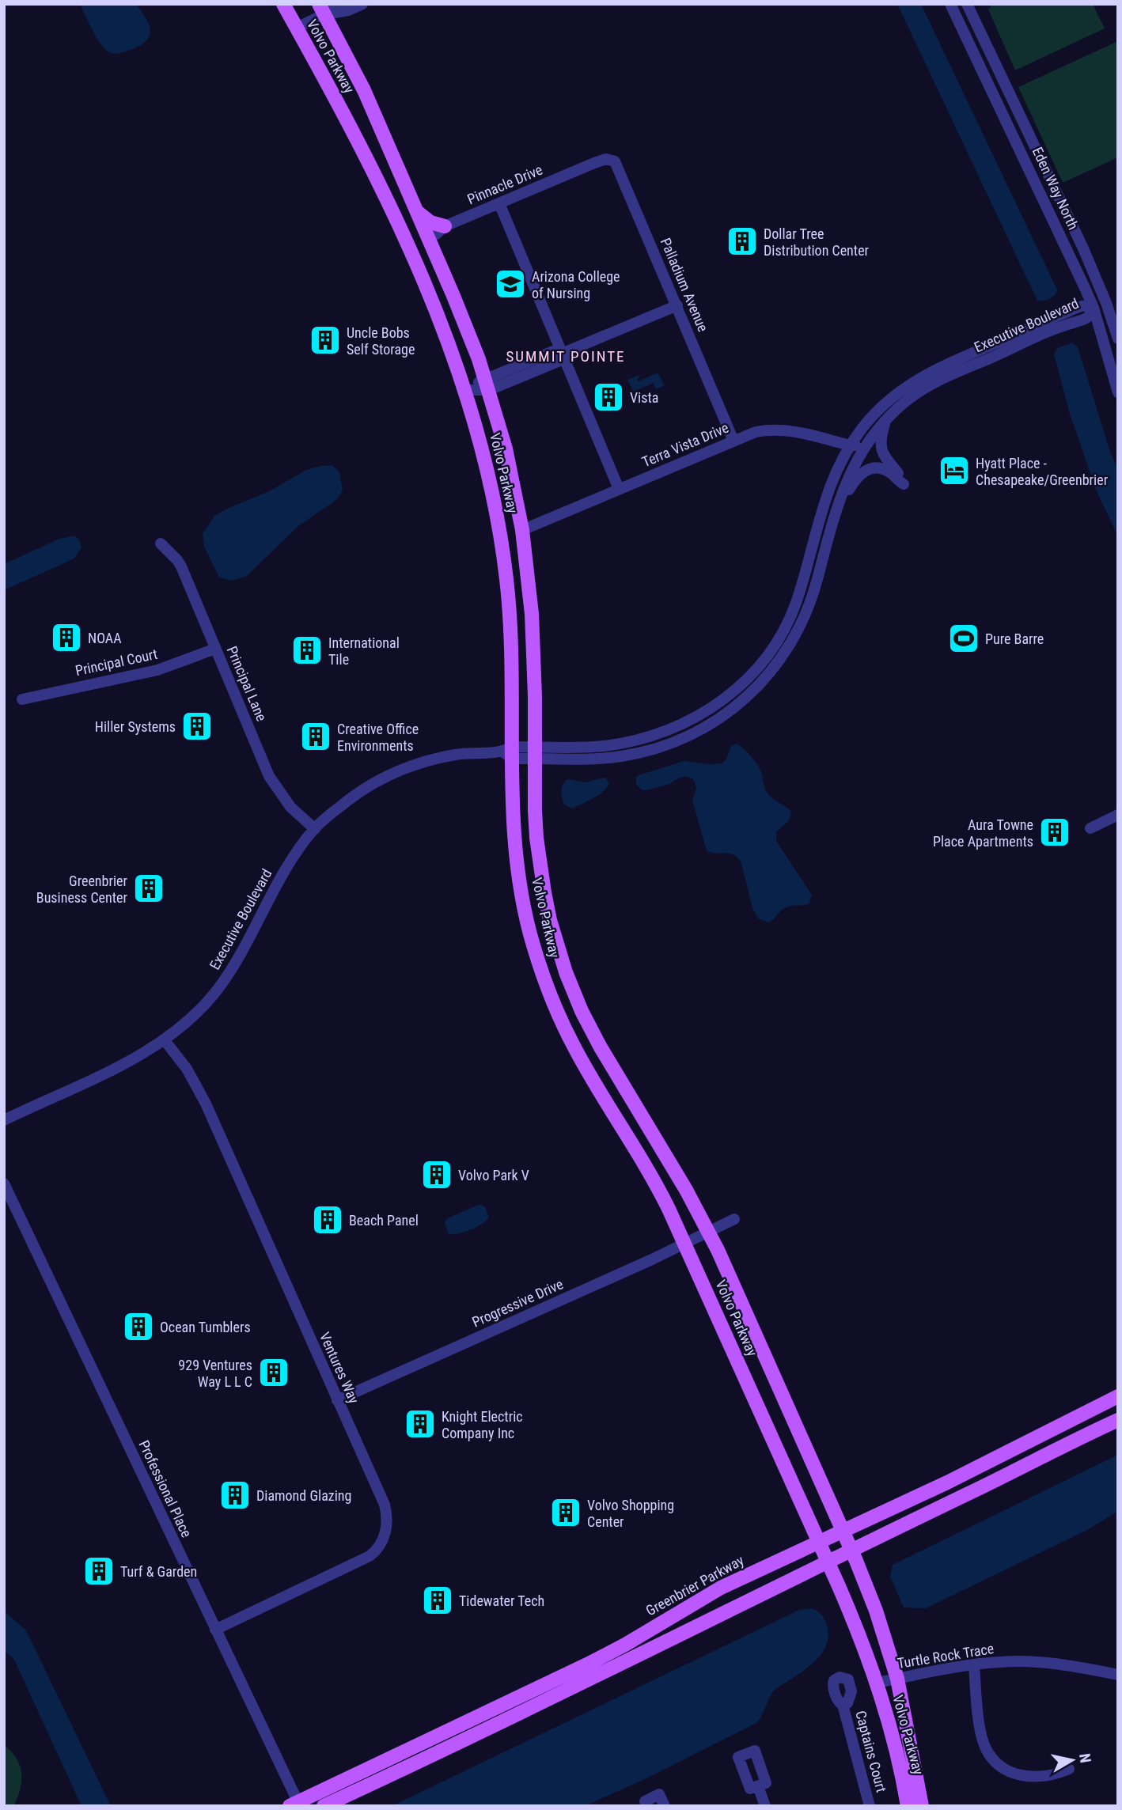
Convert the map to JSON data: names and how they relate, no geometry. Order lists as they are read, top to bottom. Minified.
{"streets":{"main road":["Volvo Parkway","Greenbrier Parkway"],"street":["Pinnacle Drive","Eden Way North","Palladium Avenue","Executive Boulevard","Terra Vista Drive","Principal Court","Principal Lane","Progressive Drive","Ventures Way","Professional Place","Turtle Rock Trace","Captains Court"]},"crossings":[["Volvo Parkway","Pinnacle Drive"],["Volvo Parkway","Executive Boulevard"],["Volvo Parkway","Terra Vista Drive"],["Volvo Parkway","Progressive Drive"],["Volvo Parkway","Greenbrier Parkway"],["Volvo Parkway","Turtle Rock Trace"],["Pinnacle Drive","Palladium Avenue"],["Eden Way North","Executive Boulevard"],["Palladium Avenue","Terra Vista Drive"],["Executive Boulevard","Terra Vista Drive"],["Executive Boulevard","Principal Lane"],["Executive Boulevard","Ventures Way"],["Principal Court","Principal Lane"],["Progressive Drive","Ventures Way"],["Ventures Way","Professional Place"],["Professional Place","Greenbrier Parkway"]],"districts":["SUMMIT POINTE"],"places":{"building":["Dollar Tree Distribution Center","Uncle Bobs Self Storage","Vista","NOAA","International Tile","Hiller Systems","Creative Office Environments","Aura Towne Place Apartments","Greenbrier Business Center","Volvo Park V","Beach Panel","Ocean Tumblers","929 Ventures Way L L C","Knight Electric Company Inc","Diamond Glazing","Volvo Shopping Center","Turf & Garden","Tidewater Tech"],"school or university":["Arizona College of Nursing"],"hotel":["Hyatt Place - Chesapeake/Greenbrier"],"sports":["Pure Barre"]},"north":"right"}
